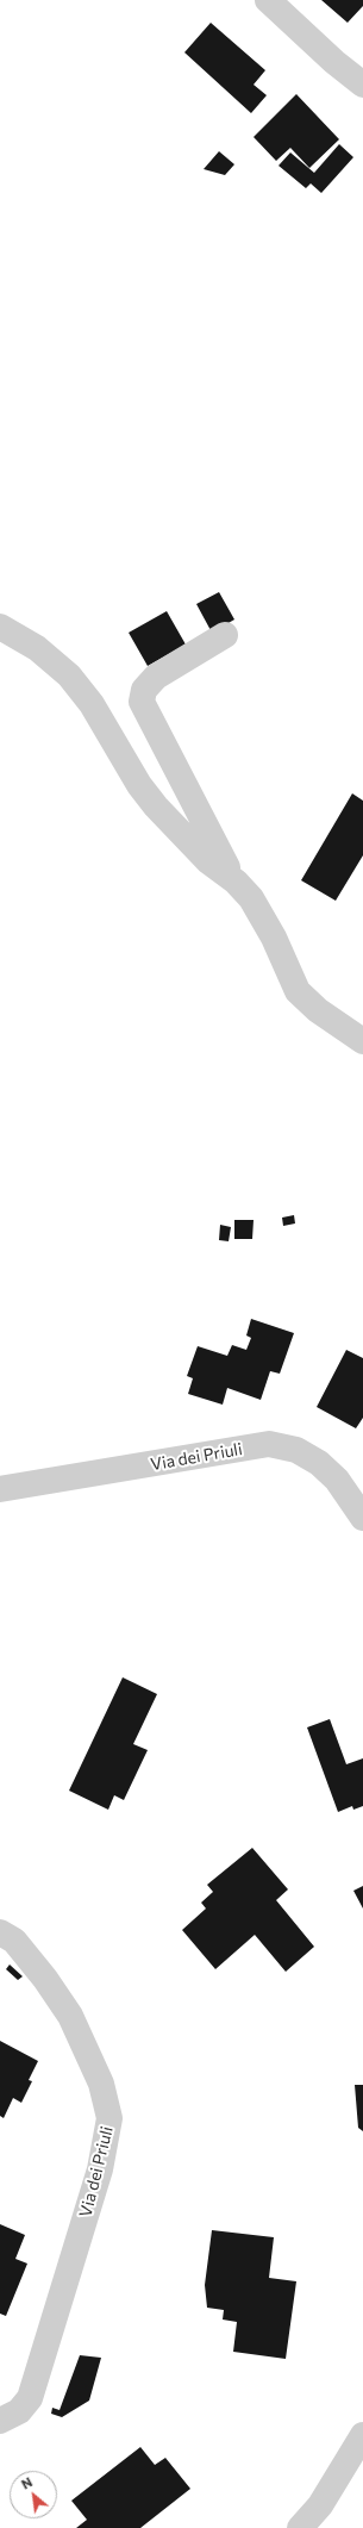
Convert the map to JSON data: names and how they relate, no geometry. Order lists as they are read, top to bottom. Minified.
{"streets":{"street":["Via dei Priuli"]},"north":"top left"}
